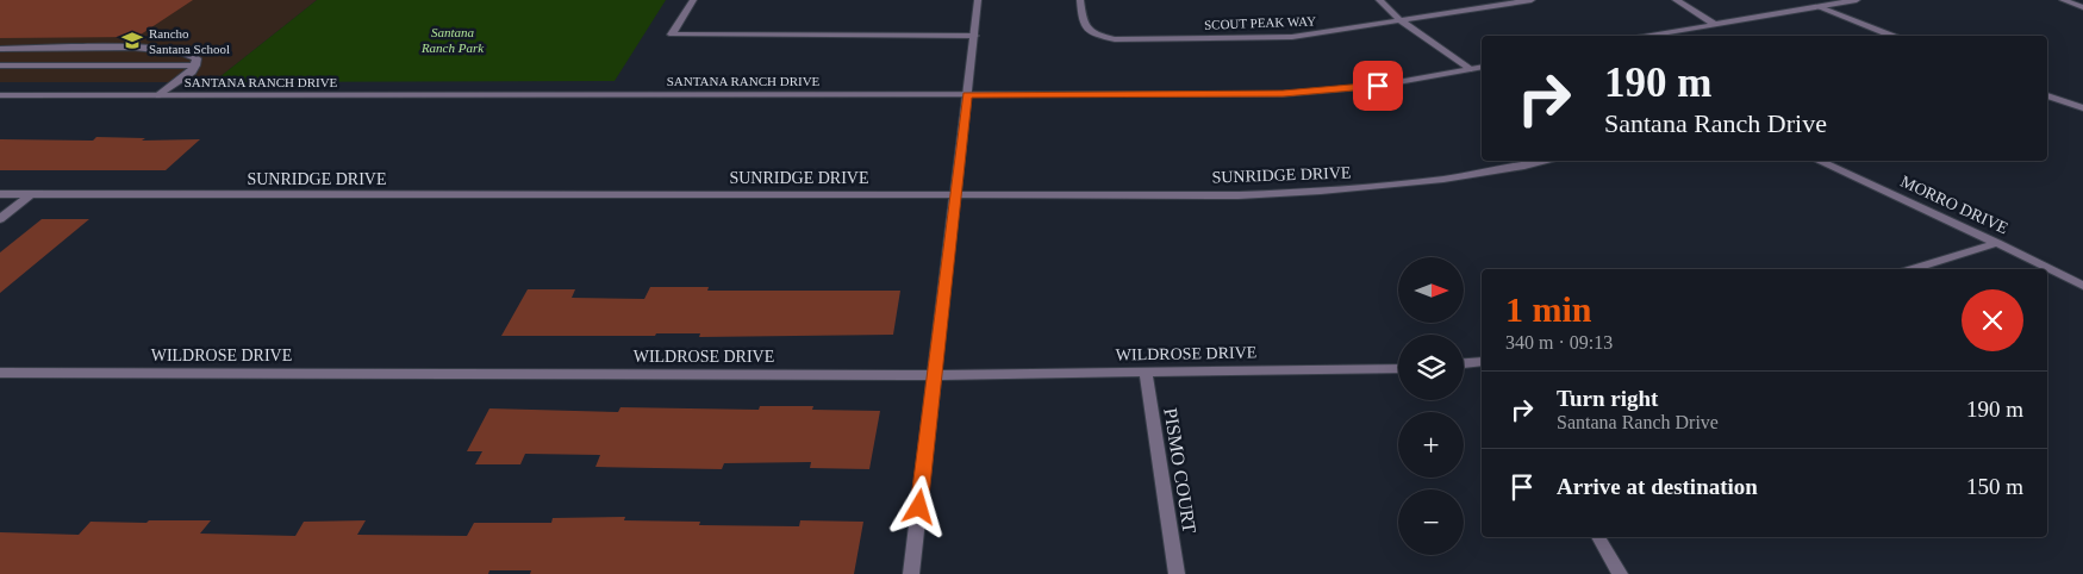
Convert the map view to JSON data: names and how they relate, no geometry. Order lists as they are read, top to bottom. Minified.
{"streets":{"street":["SCOUT PEAK WAY","SANTANA RANCH DRIVE","SUNRIDGE DRIVE","MORRO DRIVE","WILDROSE DRIVE","PISMO COURT"]},"crossings":[["WILDROSE DRIVE","PISMO COURT"]],"parks":["Santana Ranch Park"],"places":{"school or university":["Rancho Santana School"]},"north":"right","page":{"turn":["190 m","Santana Ranch Drive"],"map_buttons":["+","−"],"heading":["1 min","340 m · 09:13"],"list":[{"name":"Turn right","note":"Santana Ranch Drive","value":"190 m"},{"name":"Arrive at destination","value":"150 m"}]}}
